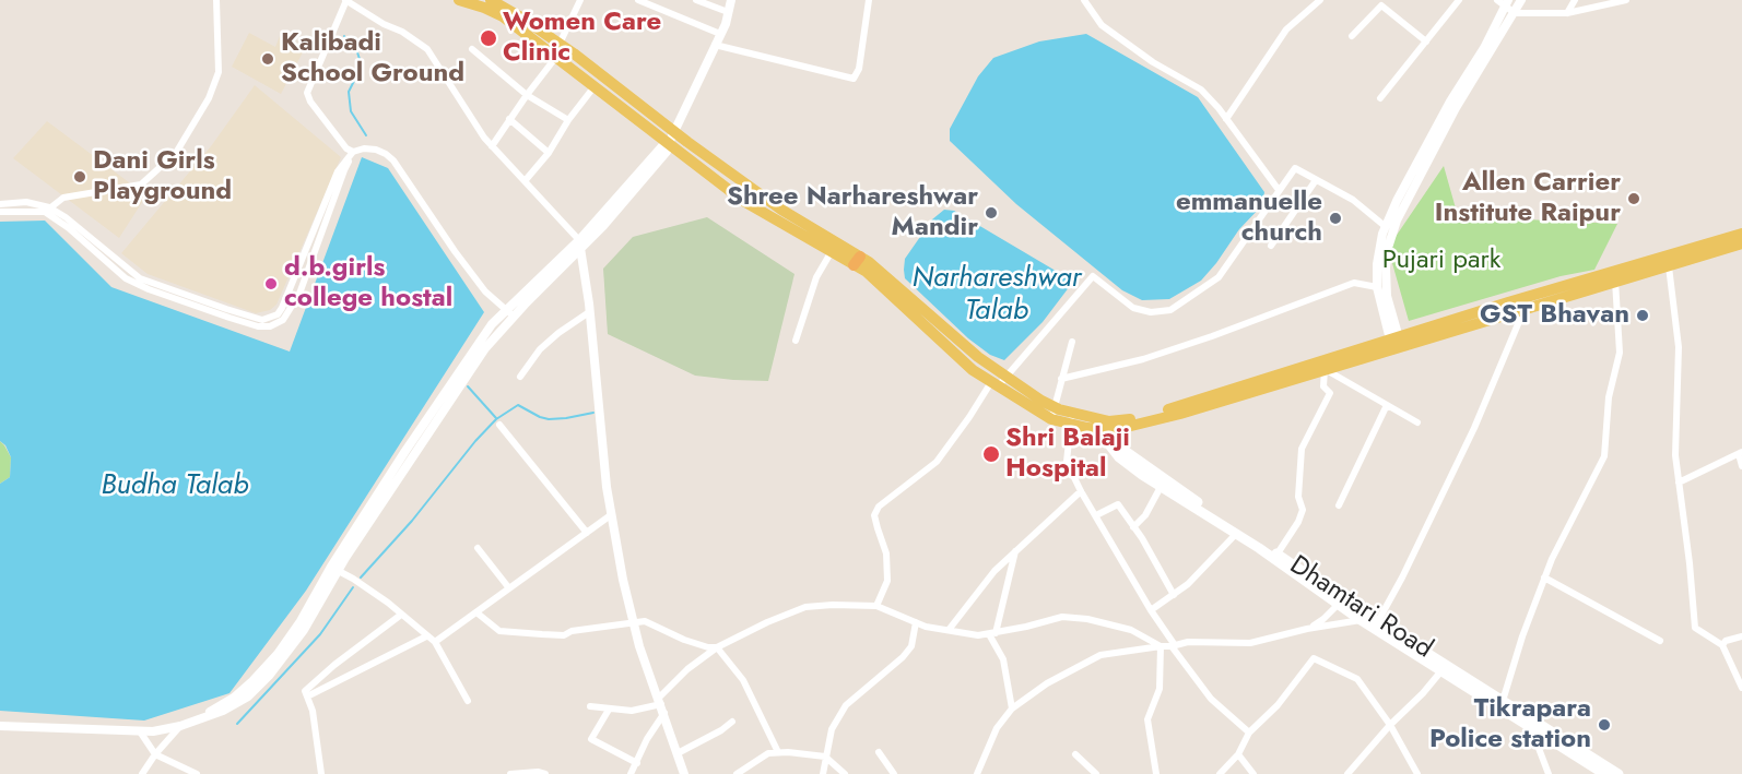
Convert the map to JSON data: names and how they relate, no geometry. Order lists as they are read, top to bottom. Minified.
{"streets":{"main road":["Dhamtari Road"]},"water":["Narhareshwar Talab","Budha Talab"],"parks":["Pujari park"],"places":["Women Care Clinic","Kalibadi School Ground","Dani Girls Playground","Allen Carrier Institute Raipur","Shree Narhareshwar Mandir","emmanuelle church","d.b.girls college hostal","GST Bhavan","Shri Balaji Hospital","Tikrapara Police station"]}
